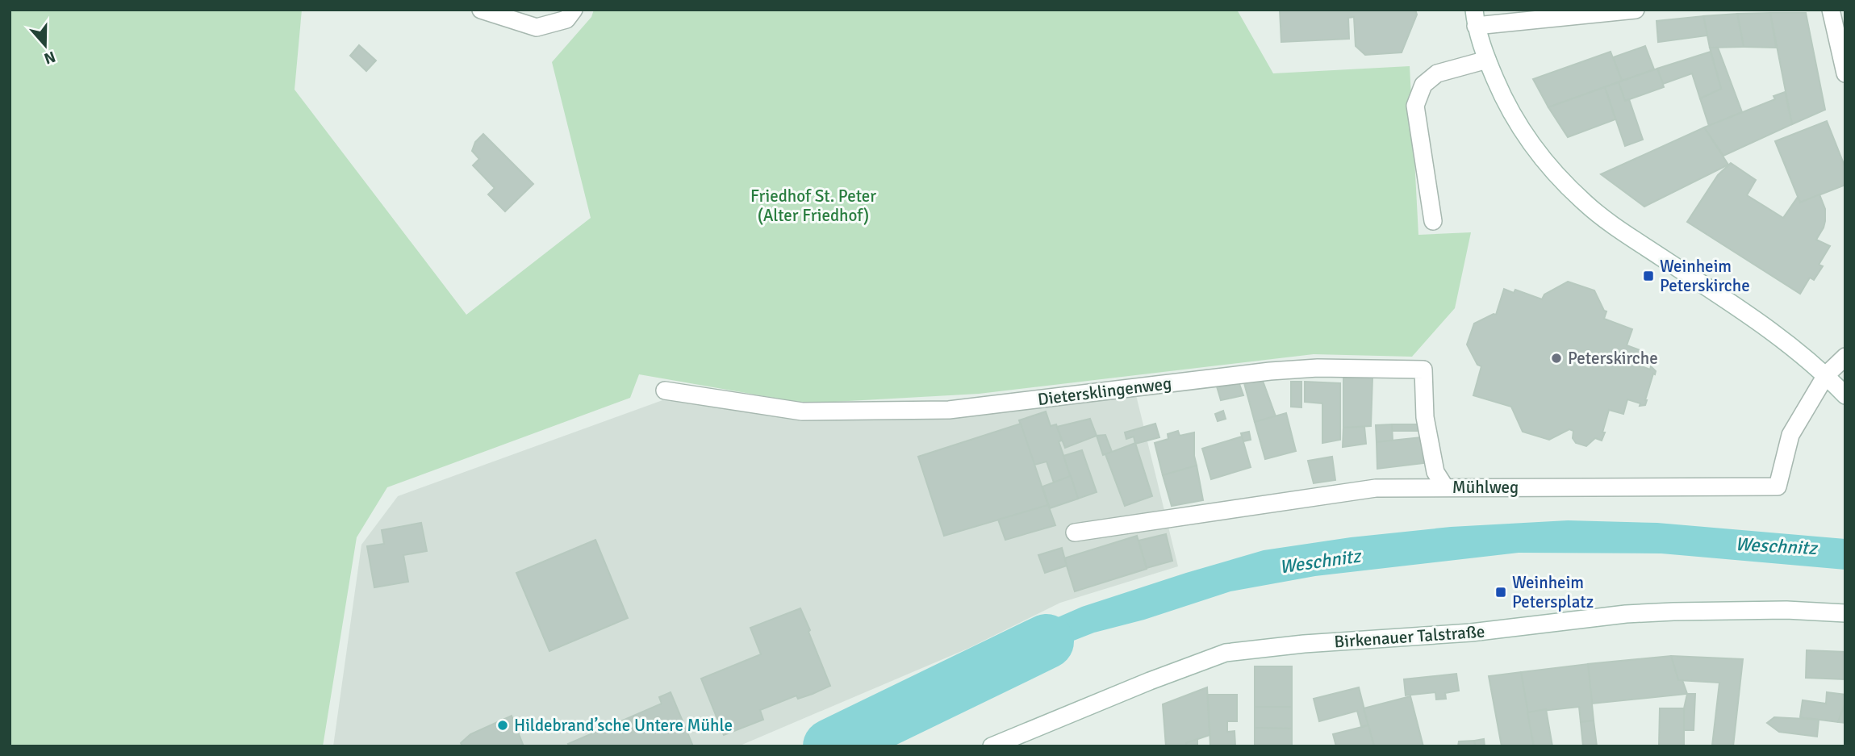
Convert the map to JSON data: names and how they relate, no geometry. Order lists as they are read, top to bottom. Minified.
{"streets":{"main road":["Dietersklingenweg","Mühlweg","Birkenauer Talstraße"]},"crossings":[["Dietersklingenweg","Mühlweg"]],"water":["Weschnitz"],"parks":["Friedhof St. Peter (Alter Friedhof)"],"places":{"transit":["Weinheim Peterskirche","Weinheim Petersplatz"],"other":["Peterskirche","Hildebrand’sche Untere Mühle"]},"north":"bottom"}
